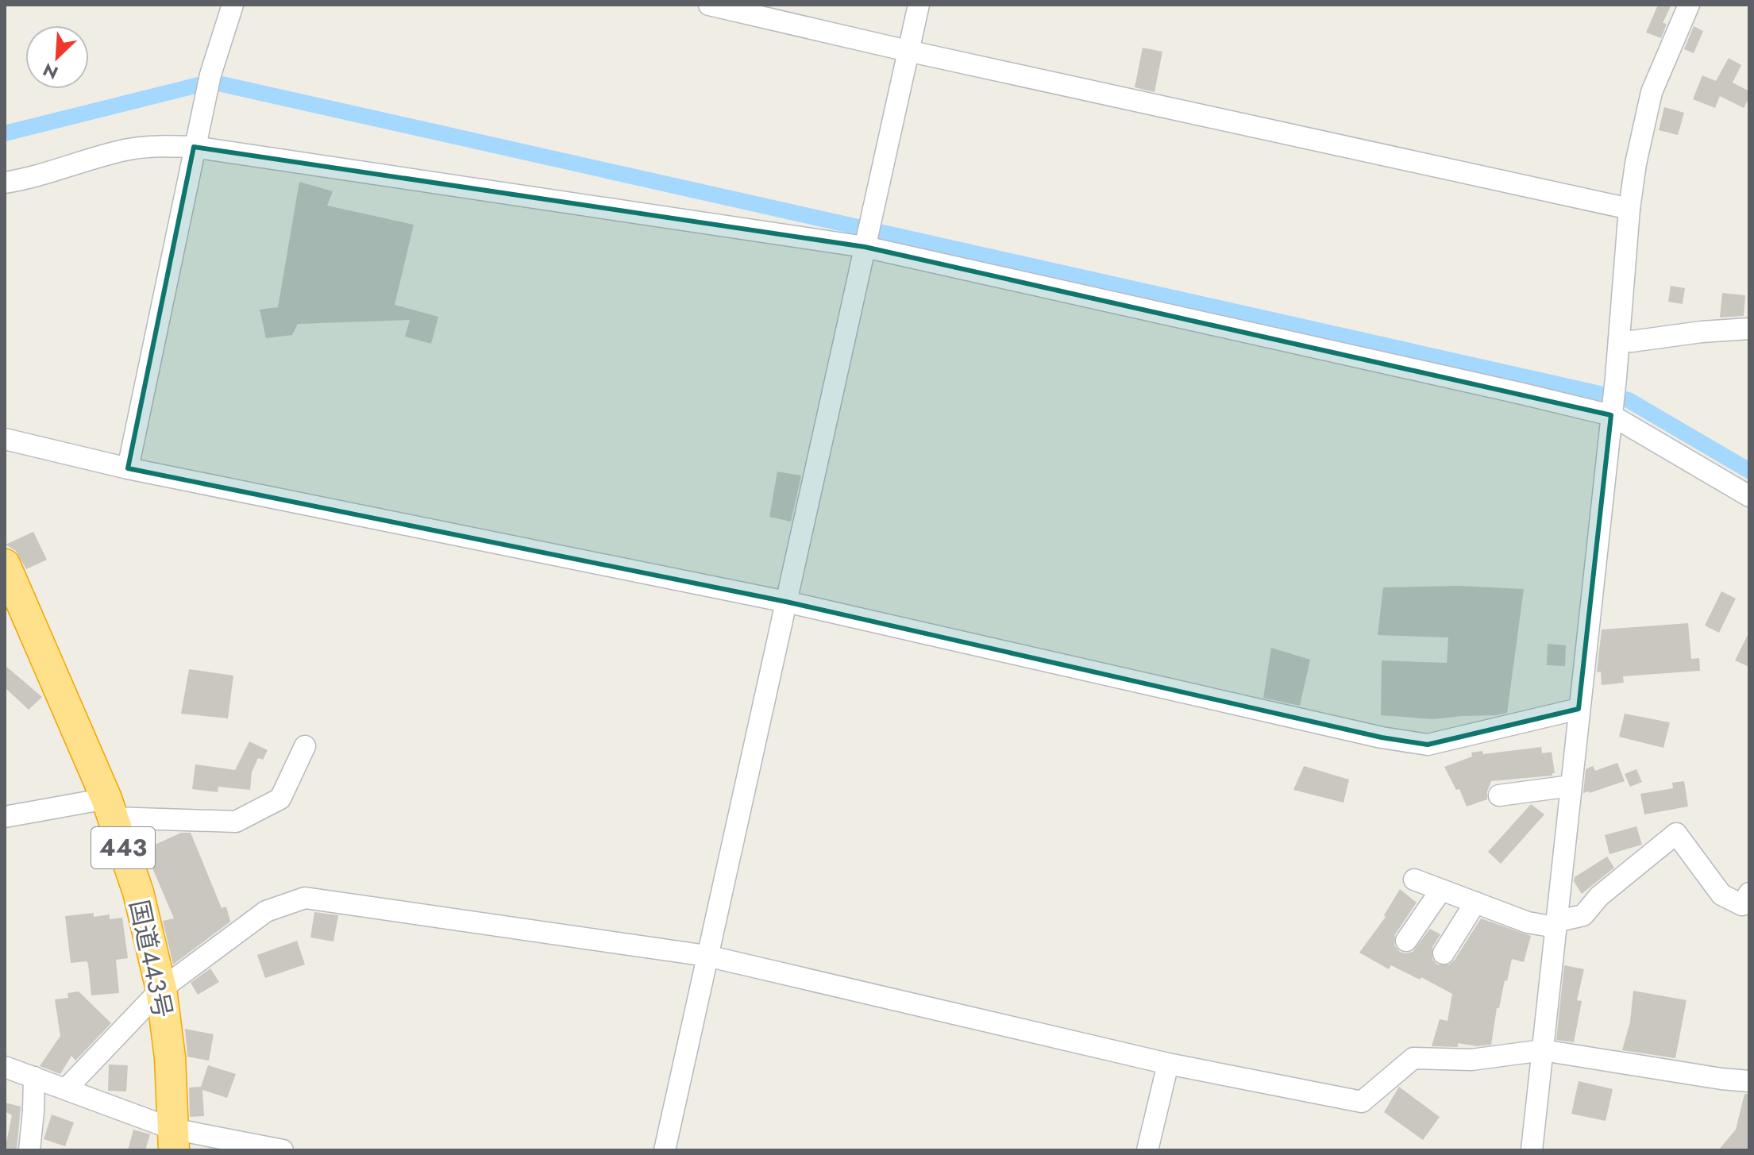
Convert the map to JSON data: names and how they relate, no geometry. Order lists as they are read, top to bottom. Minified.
{"streets":{"highway":["443","国道443号"]},"north":"bottom left"}
